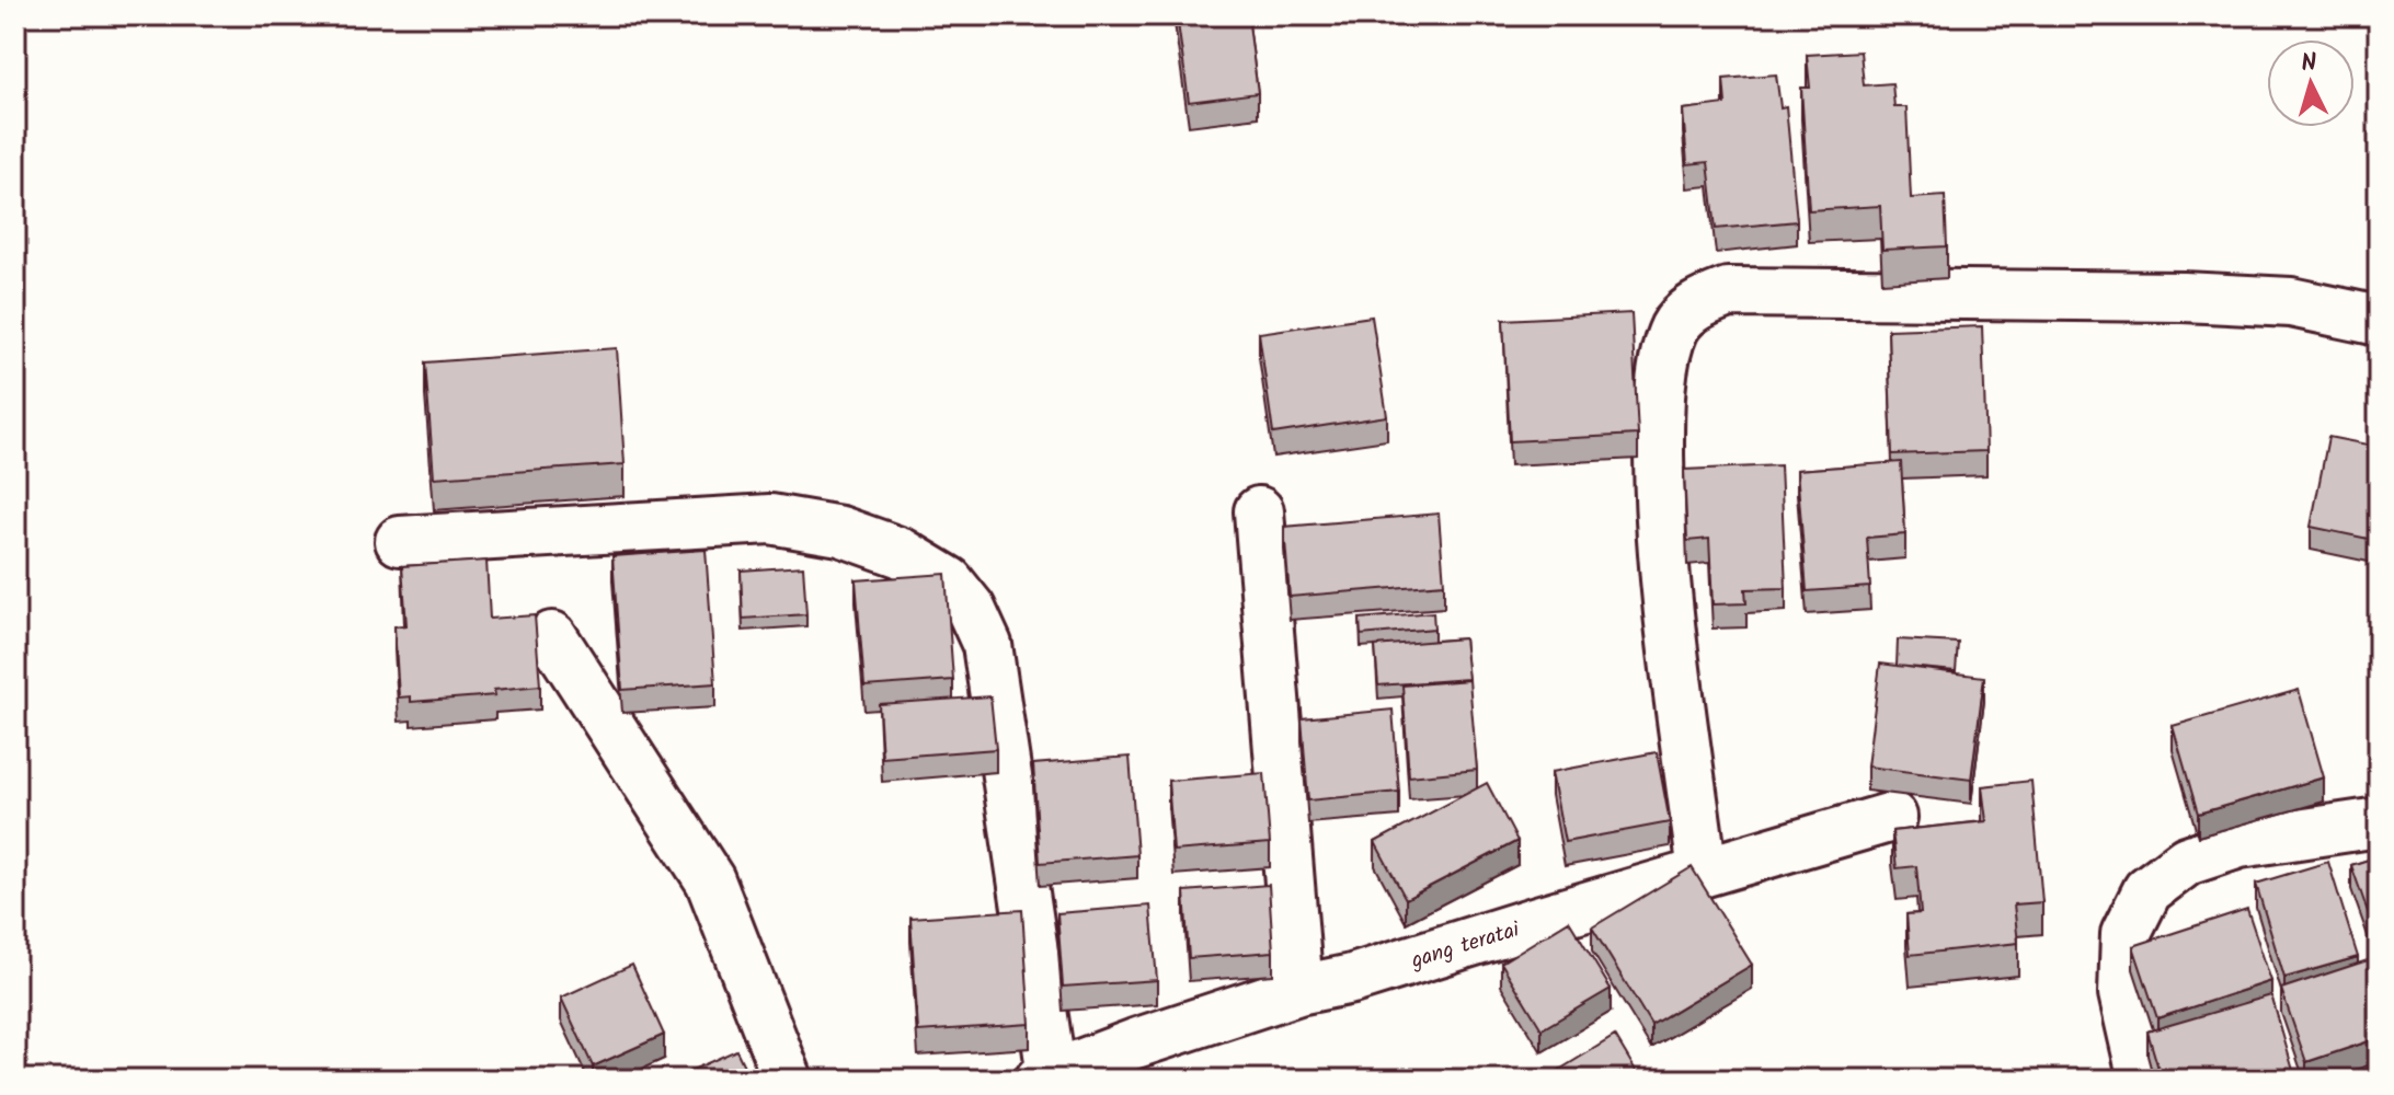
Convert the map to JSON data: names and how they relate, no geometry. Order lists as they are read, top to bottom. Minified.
{"streets":{"street":["gang teratai"]},"north":"top"}
